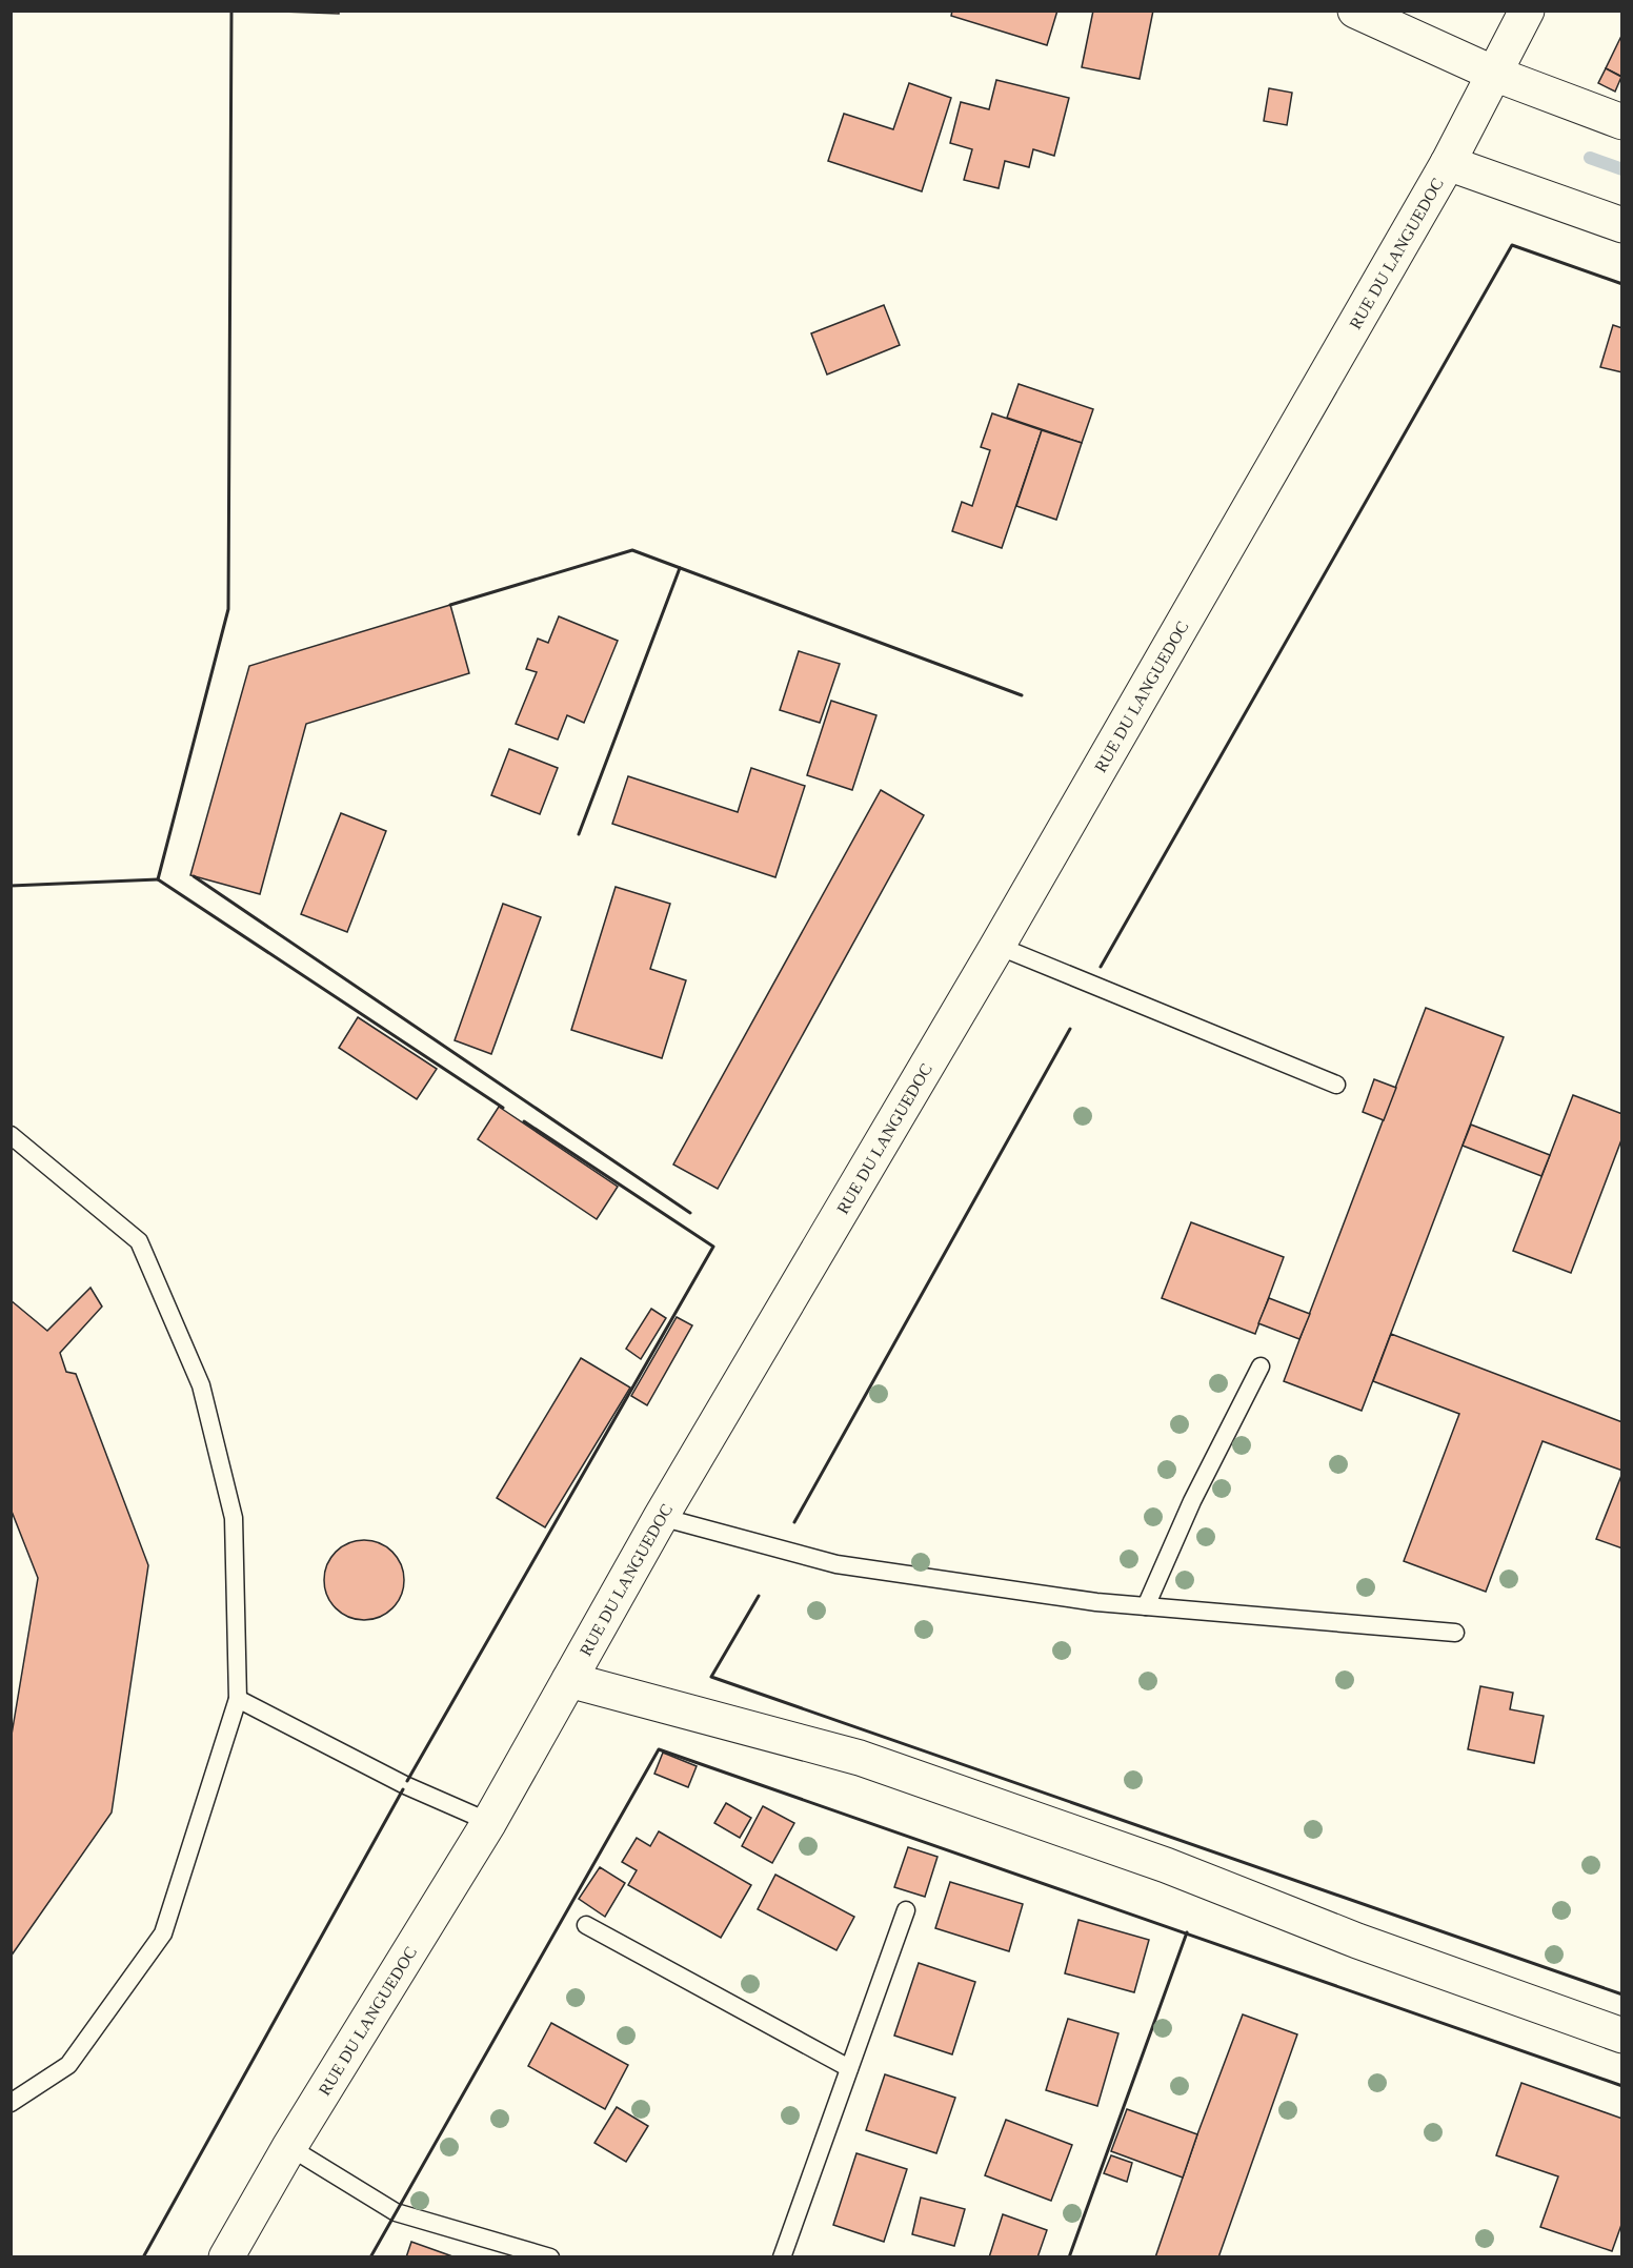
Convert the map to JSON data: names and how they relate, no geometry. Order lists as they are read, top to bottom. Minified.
{"streets":{"main road":["RUE DU LANGUEDOC"]}}
